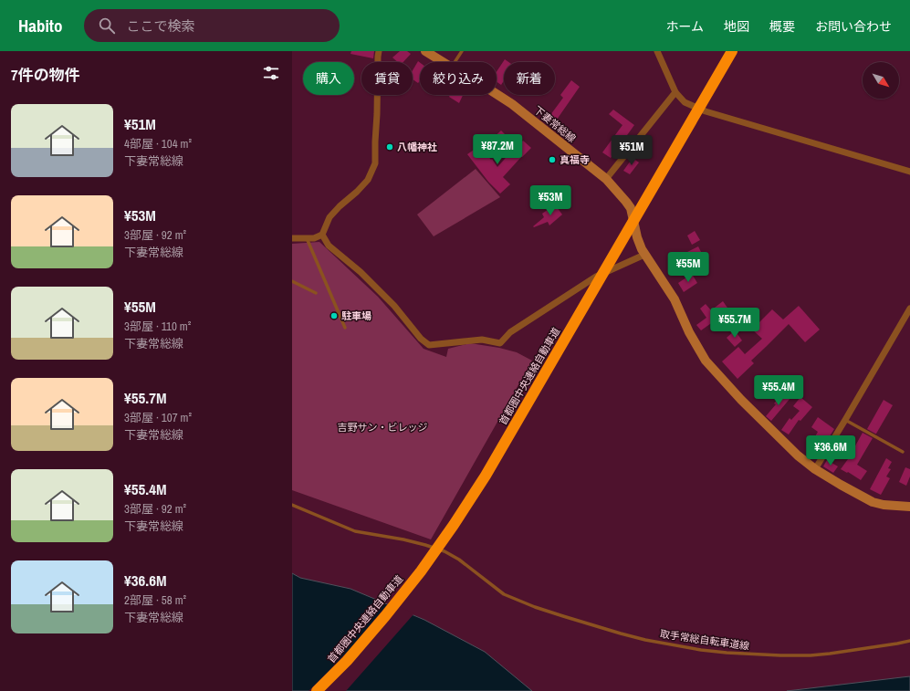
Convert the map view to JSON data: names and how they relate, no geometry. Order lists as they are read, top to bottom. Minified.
{"streets":{"highway":["首都圏中央連絡自動車道"],"main road":["下妻常総線"],"lane":["取手常総自転車道線"]},"parks":["吉野サン・ビレッジ"],"places":["八幡神社","真福寺","駐車場"],"north":"bottom right","page":{"header":"Habito","search":"ここで検索","nav":["ホーム","地図","概要","お問い合わせ"],"heading":"7件の物件","chip":["購入","賃貸","絞り込み","新着"],"list":[{"name":"¥51M","note":"4部屋 · 104 m² · 下妻常総線"},{"name":"¥53M","note":"3部屋 · 92 m² · 下妻常総線"},{"name":"¥55M","note":"3部屋 · 110 m² · 下妻常総線"},{"name":"¥55.7M","note":"3部屋 · 107 m² · 下妻常総線"},{"name":"¥55.4M","note":"3部屋 · 92 m² · 下妻常総線"},{"name":"¥36.6M","note":"2部屋 · 58 m² · 下妻常総線"}],"price":["¥87.2M","¥51M","¥53M","¥55M","¥55.7M","¥55.4M","¥36.6M"]}}
